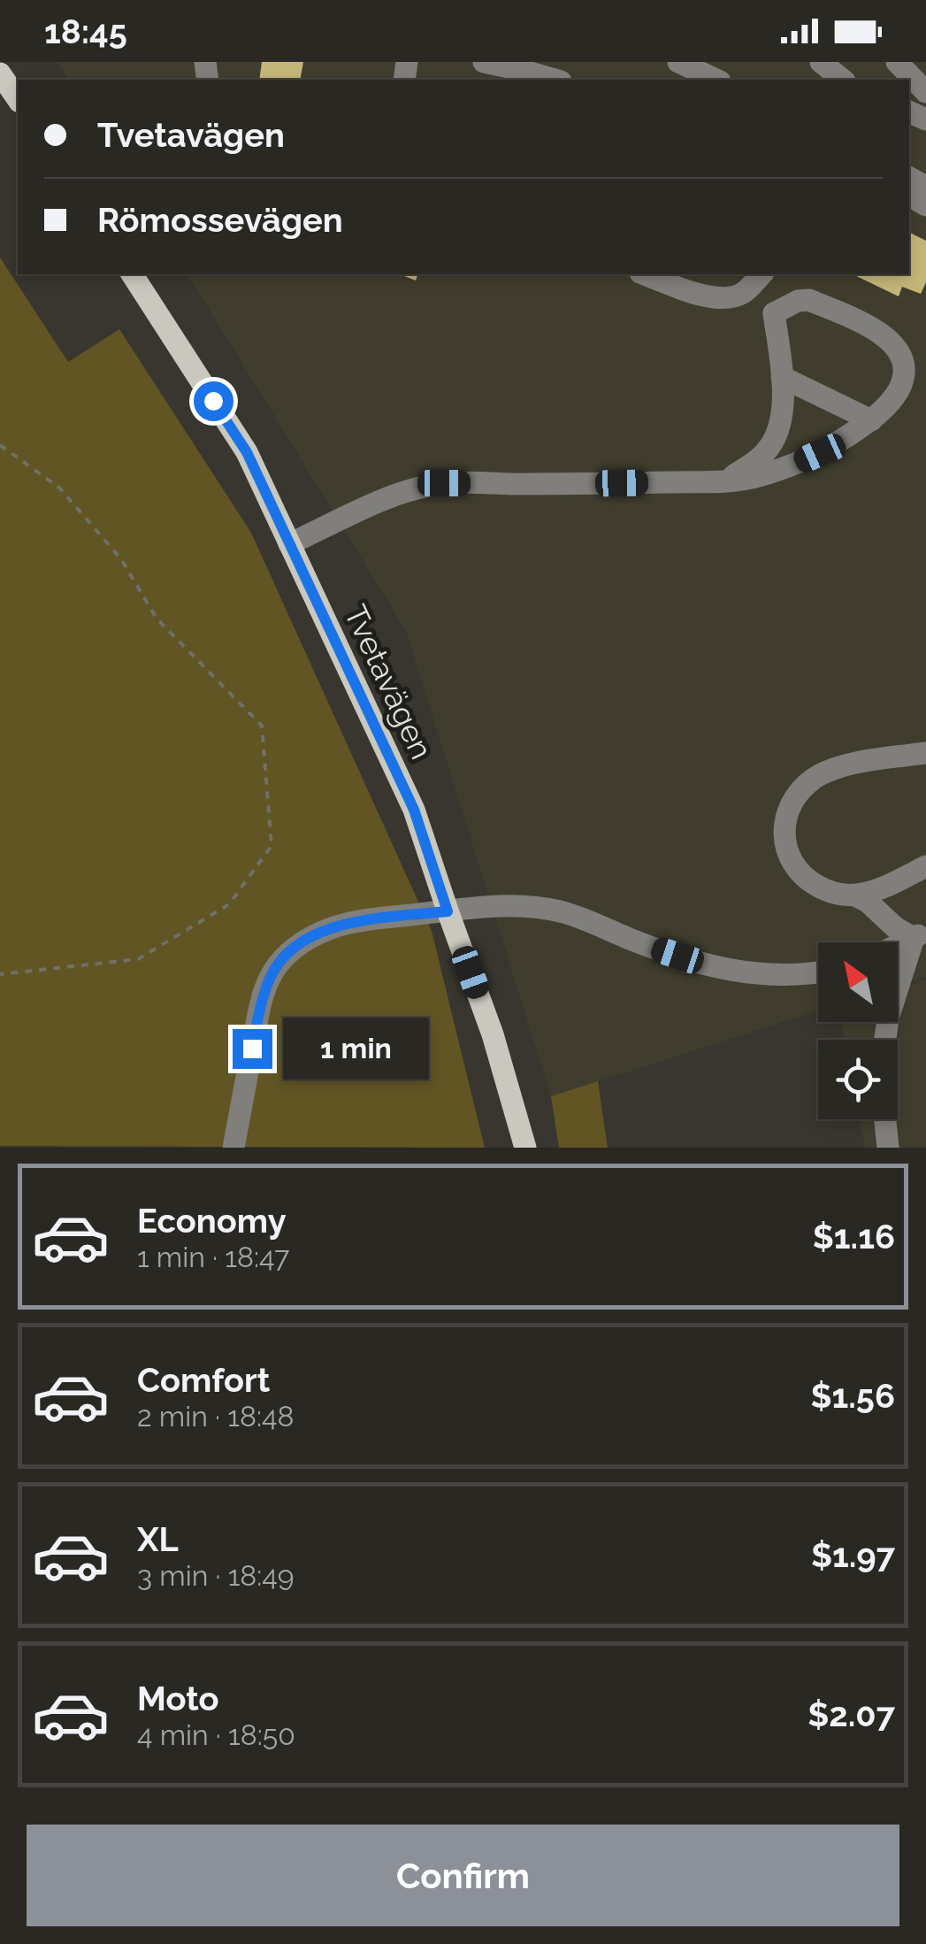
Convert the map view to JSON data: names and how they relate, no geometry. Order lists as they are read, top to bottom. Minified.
{"streets":{"main road":["Tvetavägen"]},"north":"top left","page":{"status":"18:45","banner":["Tvetavägen","Römossevägen"],"bubble":"1 min","list":[{"name":"Economy","note":"1 min · 18:47","value":"$1.16"},{"name":"Comfort","note":"2 min · 18:48","value":"$1.56"},{"name":"XL","note":"3 min · 18:49","value":"$1.97"},{"name":"Moto","note":"4 min · 18:50","value":"$2.07"}],"buttons":"Confirm"}}
